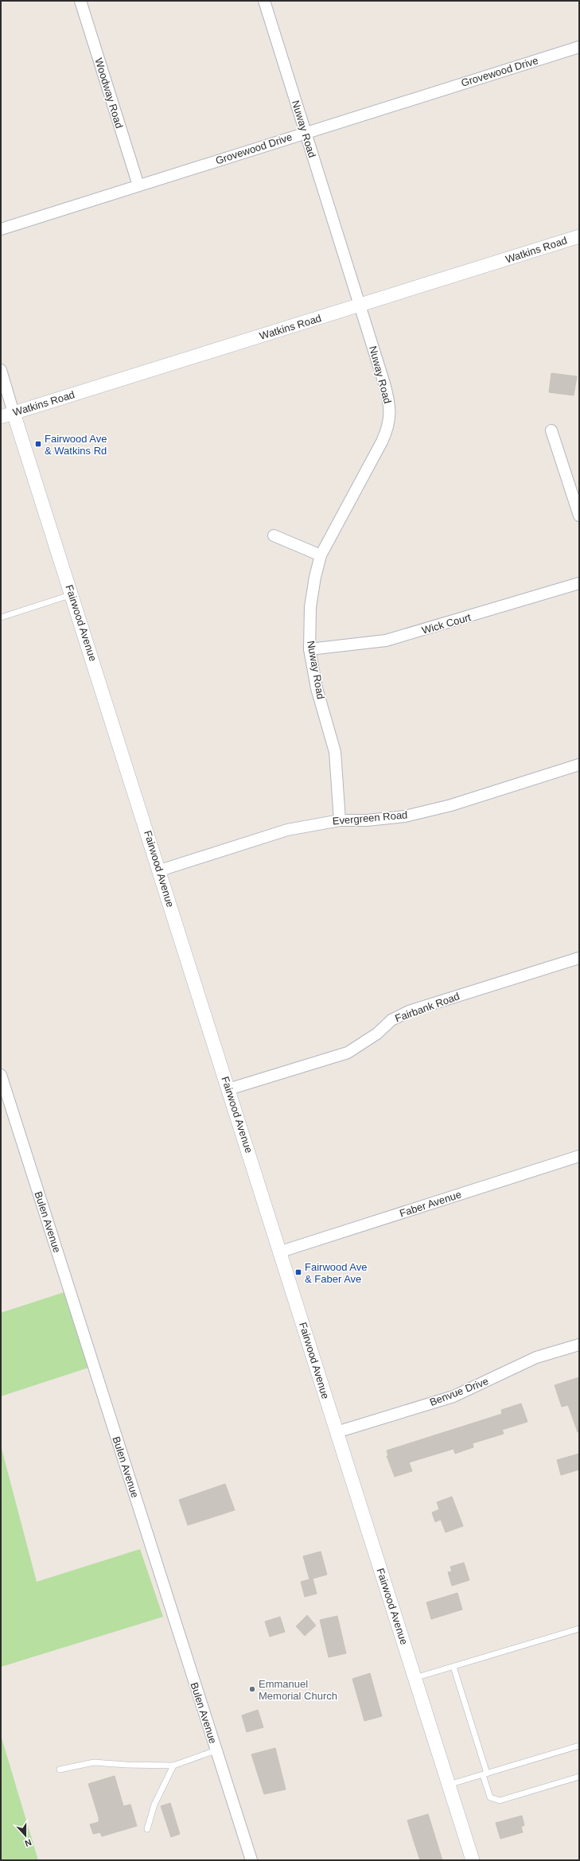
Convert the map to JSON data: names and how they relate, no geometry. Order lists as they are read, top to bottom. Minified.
{"streets":{"street":["Grovewood Drive","Woodway Road","Nuway Road","Watkins Road","Fairwood Avenue","Wick Court","Evergreen Road","Fairbank Road","Faber Avenue","Bulen Avenue","Benvue Drive"]},"crossings":[["Grovewood Drive","Woodway Road"],["Grovewood Drive","Nuway Road"],["Nuway Road","Watkins Road"],["Nuway Road","Wick Court"],["Nuway Road","Evergreen Road"],["Watkins Road","Fairwood Avenue"],["Fairwood Avenue","Evergreen Road"],["Fairwood Avenue","Fairbank Road"],["Fairwood Avenue","Faber Avenue"],["Fairwood Avenue","Benvue Drive"]],"places":{"transit":["Fairwood Ave & Watkins Rd","Fairwood Ave & Faber Ave"],"other":["Emmanuel Memorial Church"]},"north":"bottom"}
